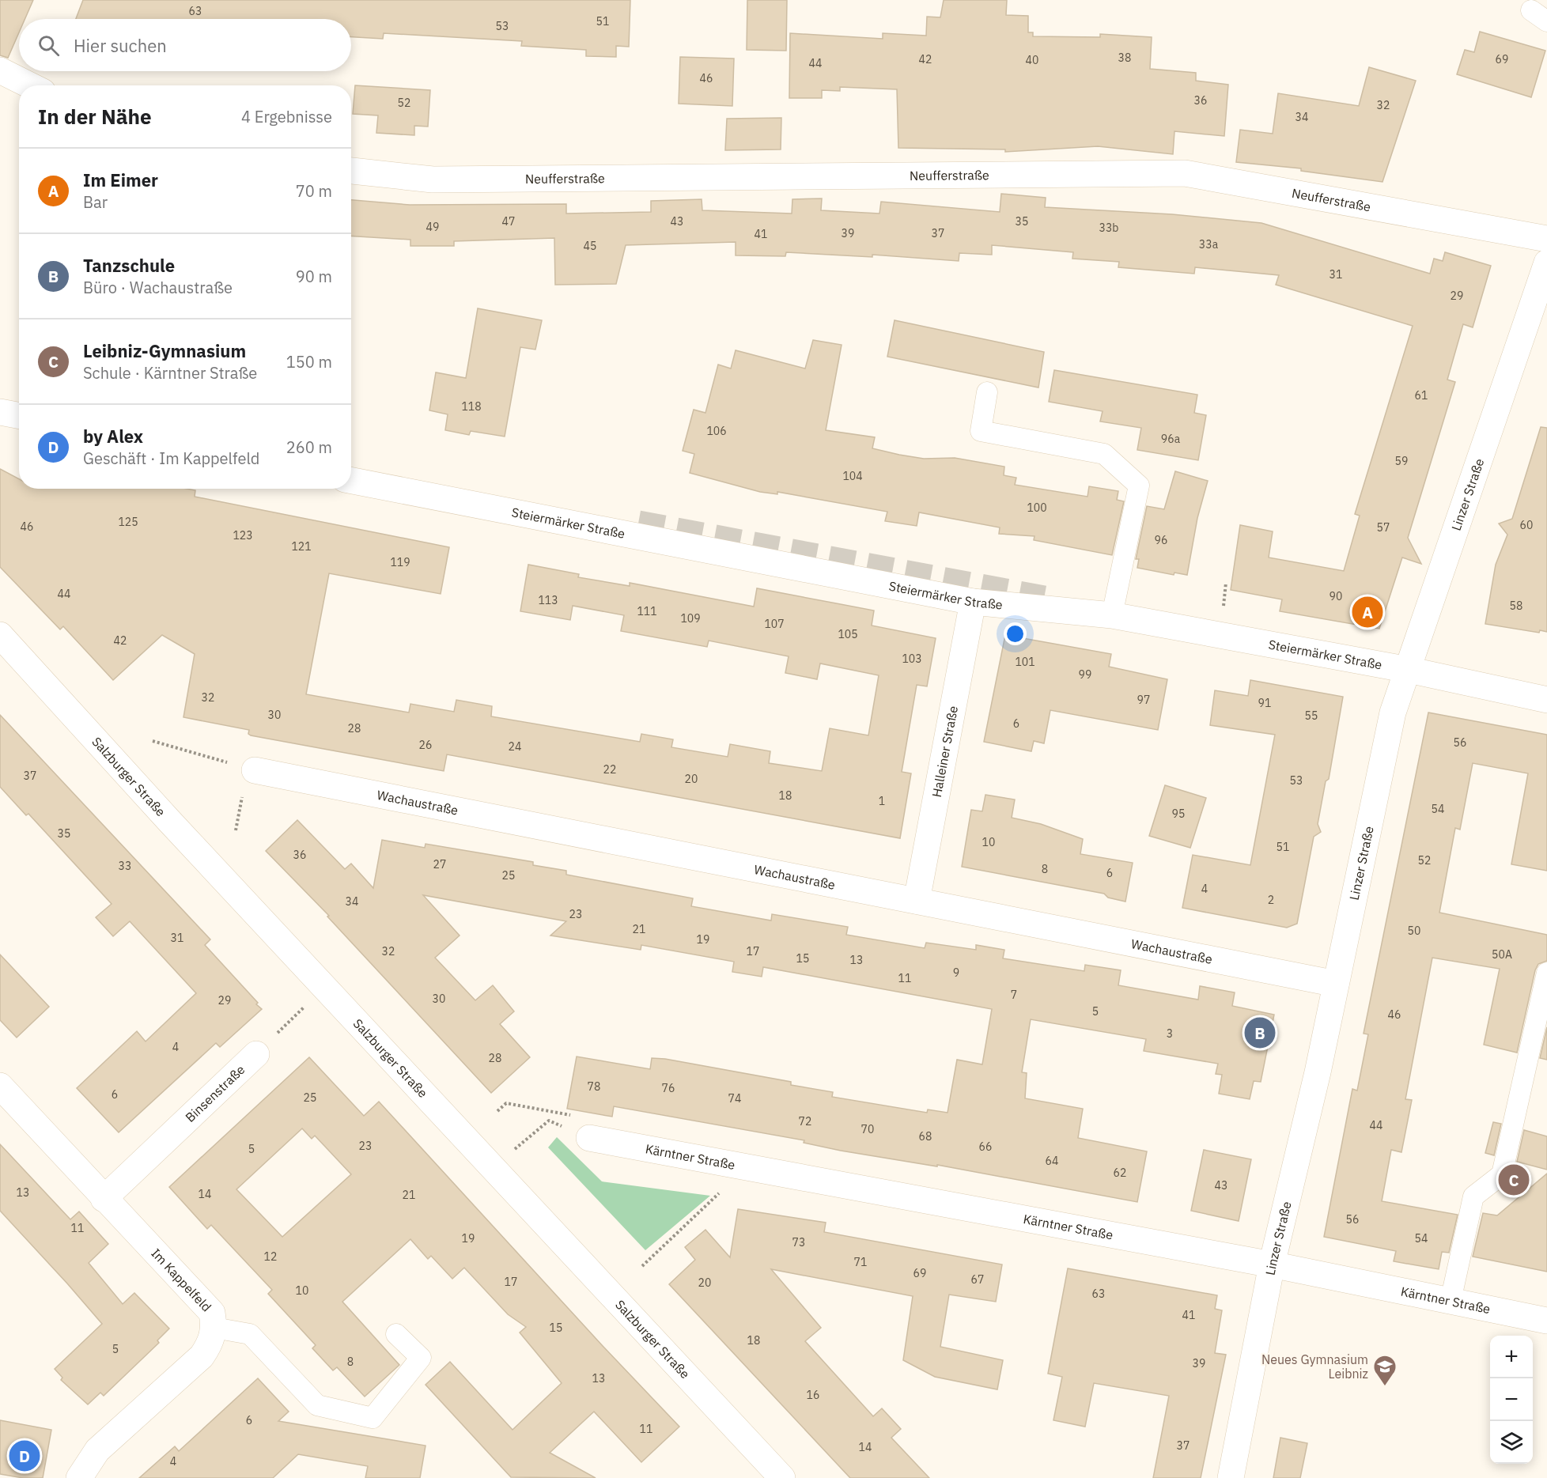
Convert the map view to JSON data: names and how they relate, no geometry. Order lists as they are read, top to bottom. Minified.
{"streets":{"street":["Neufferstraße","Linzer Straße","Steiermärker Straße","Halleiner Straße","Salzburger Straße","Wachaustraße","Binsenstraße","Kärntner Straße","Im Kappelfeld"]},"crossings":[["Linzer Straße","Steiermärker Straße"],["Linzer Straße","Wachaustraße"],["Linzer Straße","Kärntner Straße"],["Steiermärker Straße","Halleiner Straße"],["Halleiner Straße","Wachaustraße"],["Binsenstraße","Im Kappelfeld"]],"places":{"school or university":["Neues Gymnasium Leibniz"]},"house_numbers":["63","51","53","38","42","69","40","44","46","36","52","32","34","47","43","35","49","33b","39","37","41","33a","45","31","29","61","118","106","96a","59","104","100","125","60","46","57","123","96","121","119","44","90","113","58","111","109","107","105","42","103","101","99","32","97","91","30","55","6","28","56","26","24","22","37","20","53","18","1","54","95","35","10","51","36","52","27","33","8","6","25","4","2","34","23","21","50","31","19","32","17","50A","15","13","9","11","7","30","29","5","46","3","4","28","78","76","6","25","74","72","44","70","68","23","66","5","64","62","43","13","14","21","56","11","19","54","73","12","71","69","67","17","20","10","63","41","15","18","5","8","39","13","16","6","11","37","14","4"],"page":{"search":"Hier suchen","heading":["In der Nähe","4 Ergebnisse"],"list":[{"mark":"A","name":"Im Eimer","note":"Bar","value":"70 m"},{"mark":"B","name":"Tanzschule","note":"Büro · Wachaustraße","value":"90 m"},{"mark":"C","name":"Leibniz-Gymnasium","note":"Schule · Kärntner Straße","value":"150 m"},{"mark":"D","name":"by Alex","note":"Geschäft · Im Kappelfeld","value":"260 m"}],"pins":["A","B","C","D"],"map_buttons":["+","−"]}}
